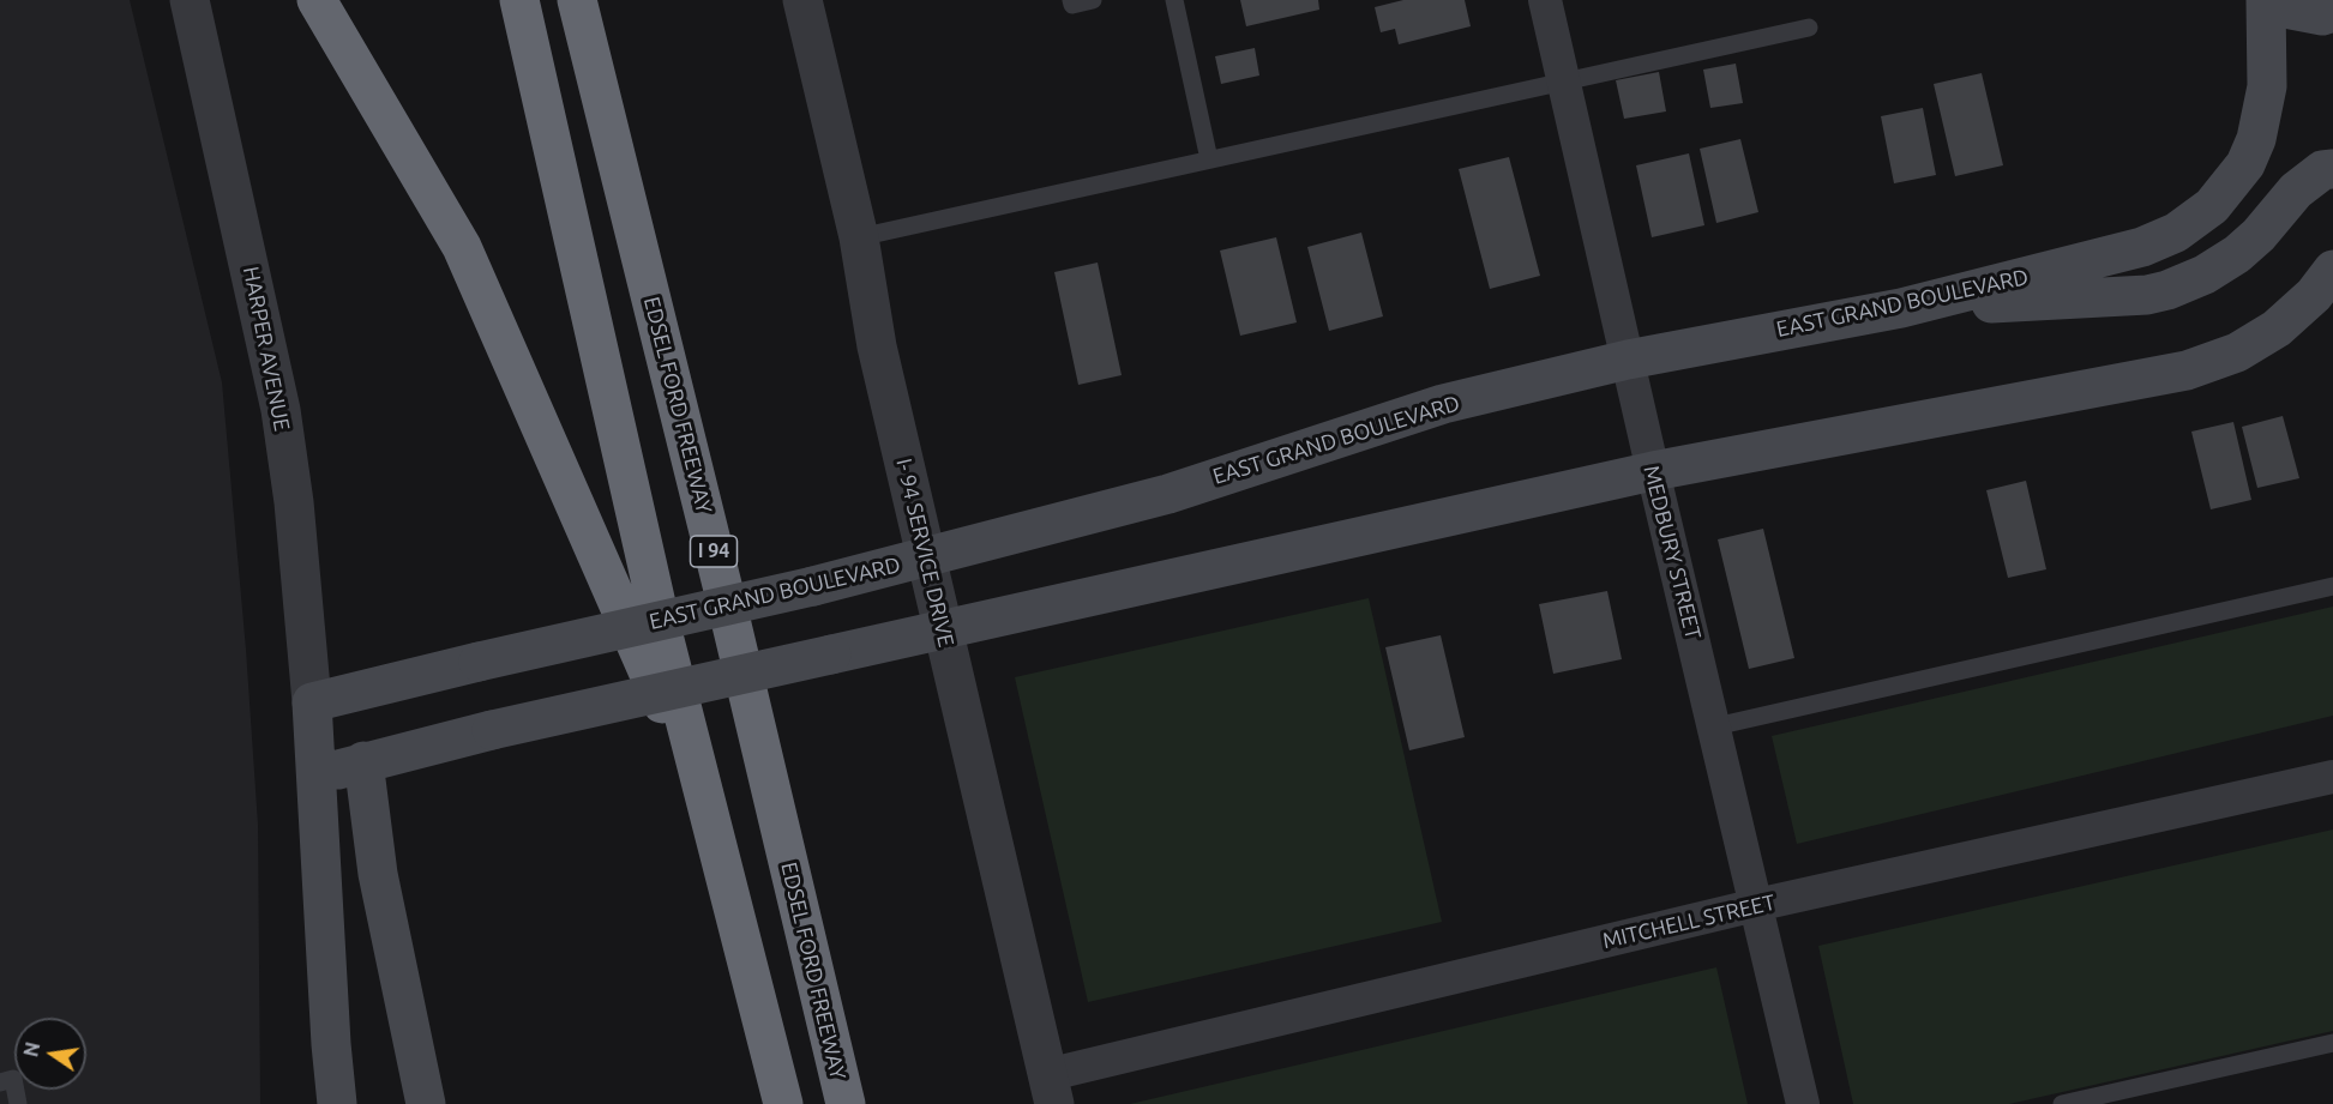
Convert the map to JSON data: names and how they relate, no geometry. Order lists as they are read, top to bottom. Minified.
{"streets":{"highway":["EDSEL FORD FREEWAY","I 94"],"main road":["EAST GRAND BOULEVARD"],"street":["HARPER AVENUE","I- 94 SERVICE DRIVE","MEDBURY STREET","MITCHELL STREET"]},"crossings":[["EAST GRAND BOULEVARD","HARPER AVENUE"],["EAST GRAND BOULEVARD","I- 94 SERVICE DRIVE"],["EAST GRAND BOULEVARD","MEDBURY STREET"],["I- 94 SERVICE DRIVE","MITCHELL STREET"],["MEDBURY STREET","MITCHELL STREET"]],"north":"left"}
